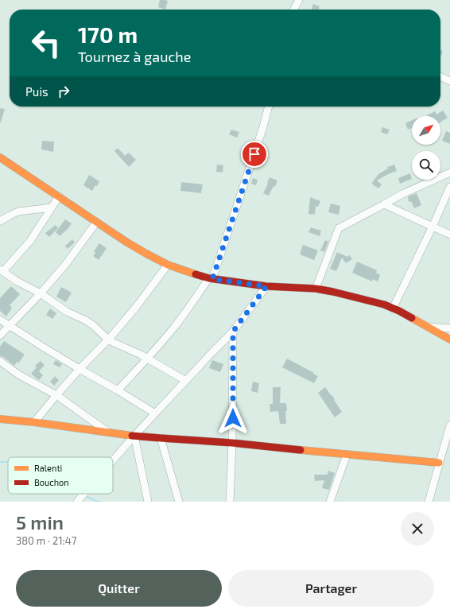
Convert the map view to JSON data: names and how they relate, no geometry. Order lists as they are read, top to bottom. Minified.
{"legend":["Ralenti","Bouchon"],"north":"top right","page":{"turn":["170 m","Tournez à gauche"],"then":"Puis","heading":["5 min","380 m · 21:47"],"buttons":["Quitter","Partager"]}}
